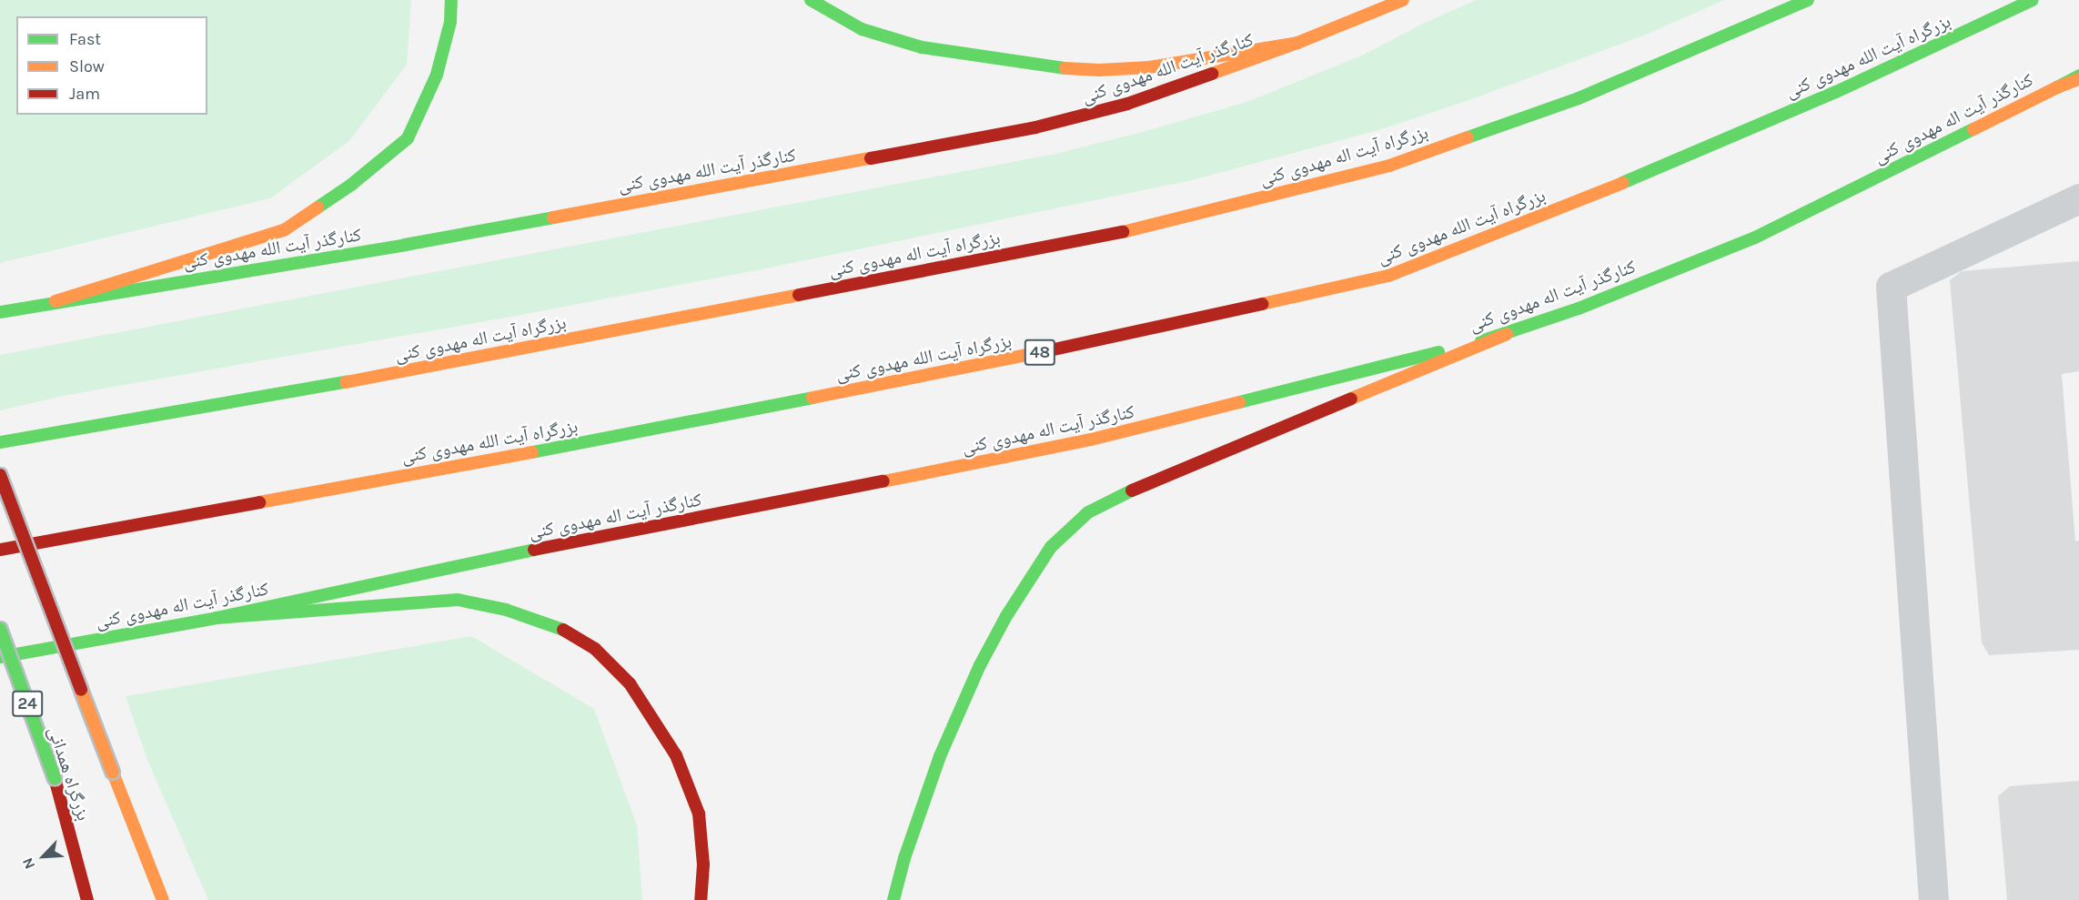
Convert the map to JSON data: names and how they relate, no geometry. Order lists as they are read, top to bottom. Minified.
{"streets":{"main road":["بزرگراه آیت الله مهدوی کنی","کنارگذر آیت الله مهدوی کنی","کنارگذر آیت اله مهدوی کنی","بزرگراه آیت اله مهدوی کنی","48","24","بزرگراه همدانی"]},"legend":["Fast","Slow","Jam"],"north":"bottom left"}
